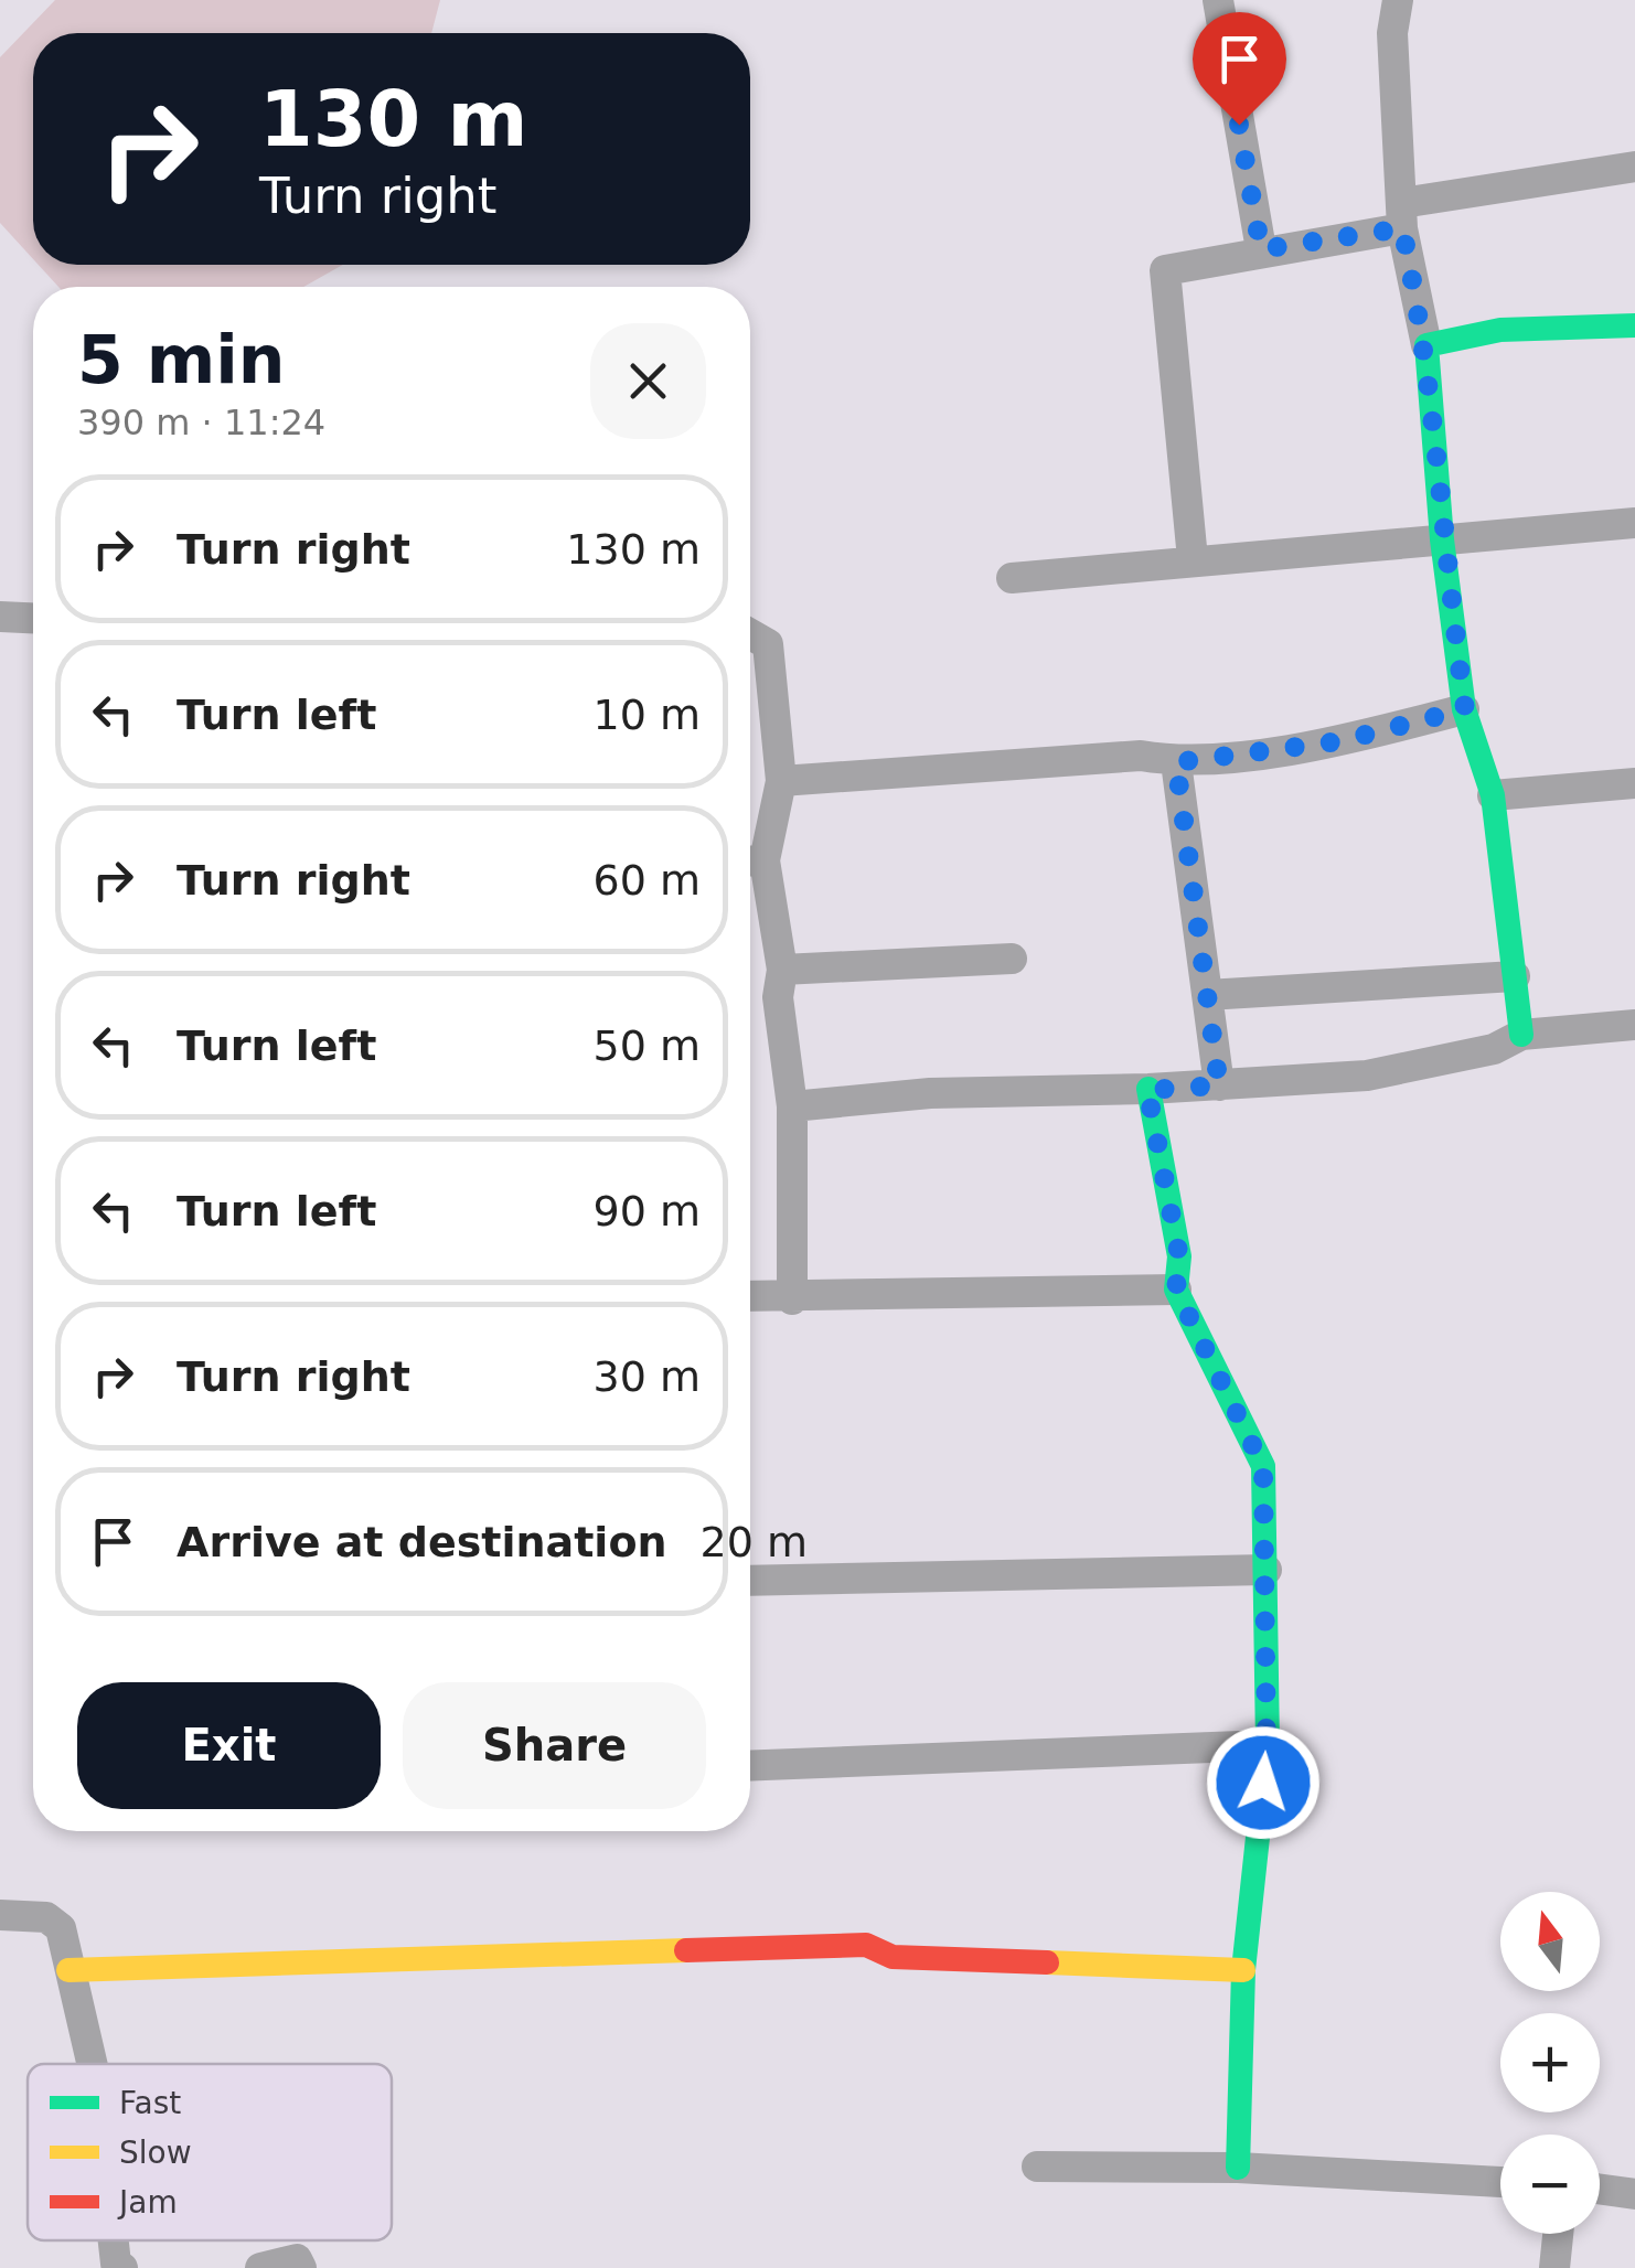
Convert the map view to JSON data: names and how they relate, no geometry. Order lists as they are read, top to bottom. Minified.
{"legend":["Fast","Slow","Jam"],"north":"top","page":{"turn":["130 m","Turn right"],"heading":["5 min","390 m · 11:24"],"list":[{"name":"Turn right","value":"130 m"},{"name":"Turn left","value":"10 m"},{"name":"Turn right","value":"60 m"},{"name":"Turn left","value":"50 m"},{"name":"Turn left","value":"90 m"},{"name":"Turn right","value":"30 m"},{"name":"Arrive at destination","value":"20 m"}],"buttons":["Exit","Share"],"map_buttons":["+","−"]}}
